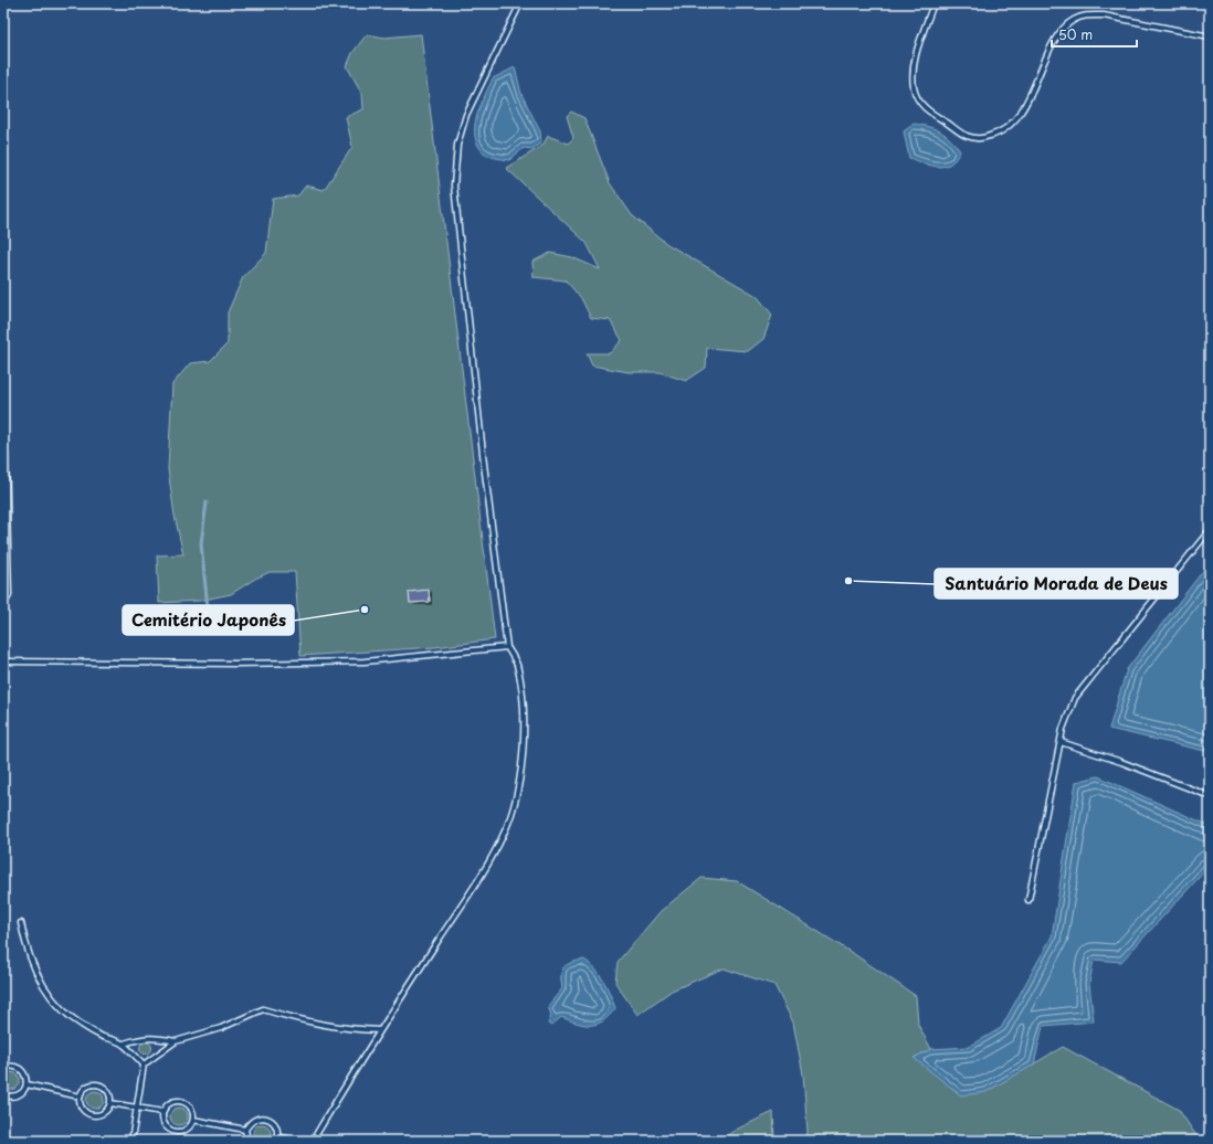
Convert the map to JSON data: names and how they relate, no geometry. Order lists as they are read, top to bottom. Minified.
{"places":["Santuário Morada de Deus","Cemitério Japonês"],"scale_bar":"50 m"}
